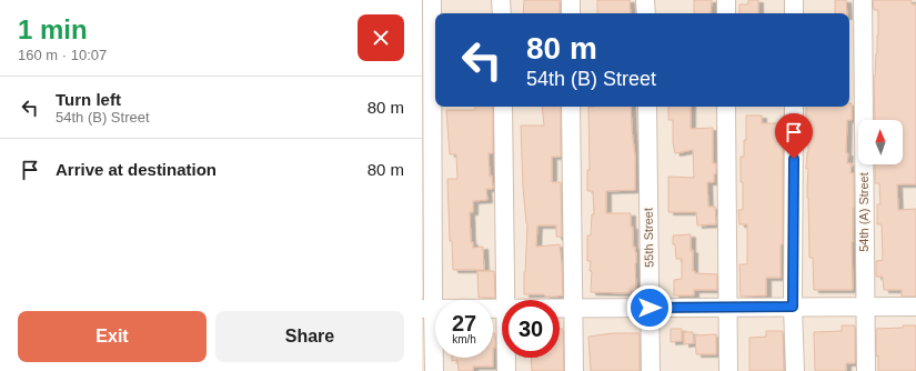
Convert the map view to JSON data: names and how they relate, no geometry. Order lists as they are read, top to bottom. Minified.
{"streets":{"street":["54th (A) Street","55th Street"]},"north":"top","page":{"heading":["1 min","160 m · 10:07"],"turn":["80 m","54th (B) Street"],"list":[{"name":"Turn left","note":"54th (B) Street","value":"80 m"},{"name":"Arrive at destination","value":"80 m"}],"speed":"27 km/h","limit":"30","buttons":["Exit","Share"]}}
